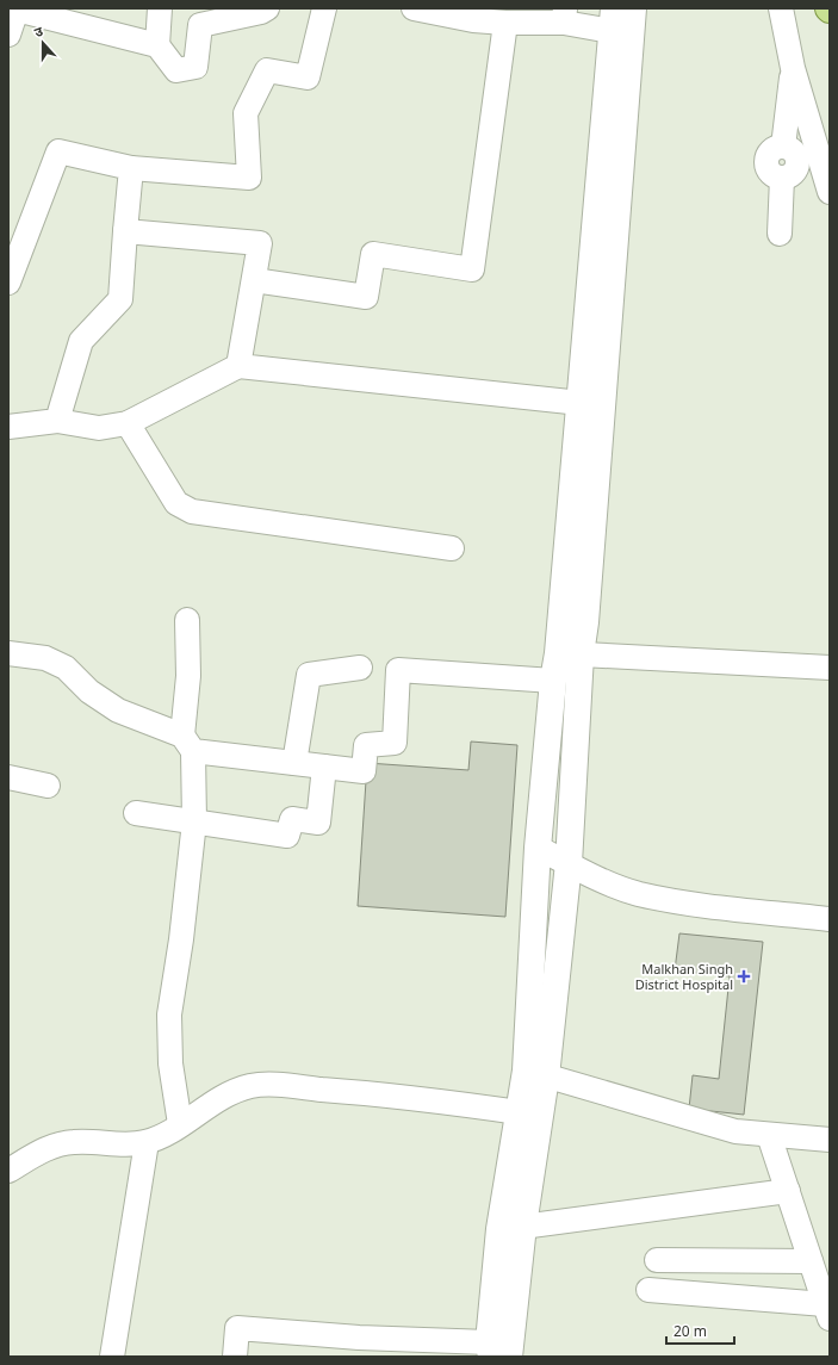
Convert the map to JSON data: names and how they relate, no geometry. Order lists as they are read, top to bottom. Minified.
{"places":{"health":["Malkhan Singh District Hospital"]},"scale_bar":"20 m","north":"top"}
